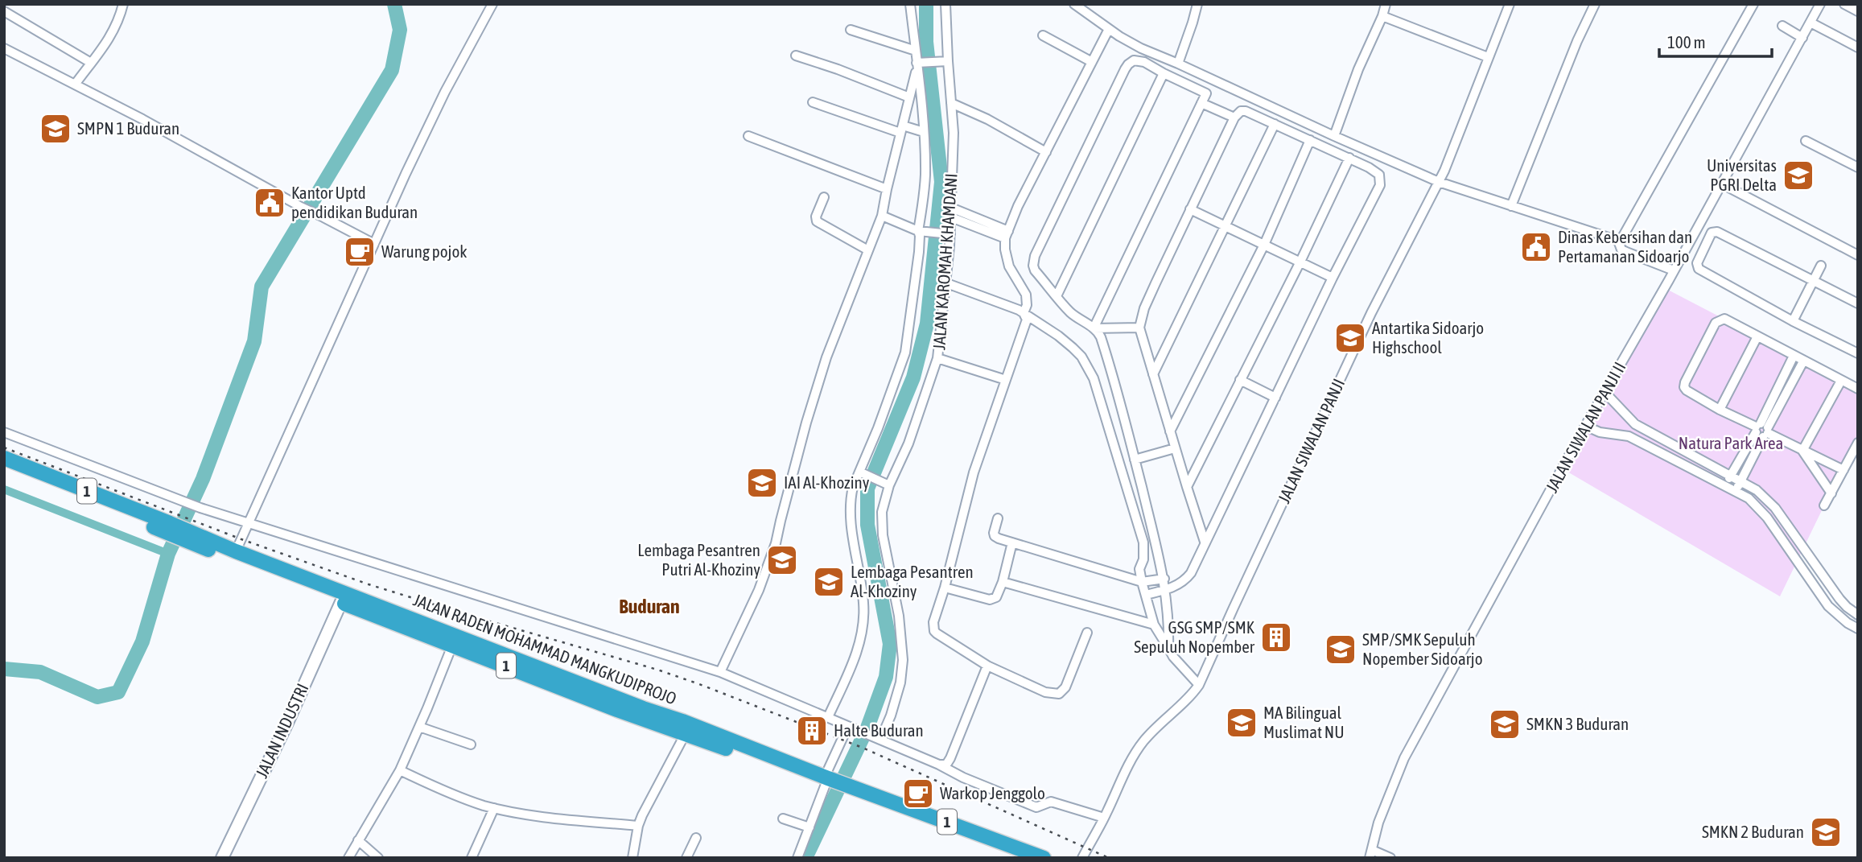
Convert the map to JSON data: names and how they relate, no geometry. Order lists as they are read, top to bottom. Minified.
{"streets":{"highway":["1","JALAN RADEN MOHAMMAD MANGKUDIPROJO"],"street":["JALAN KAROMAH KHAMDANI","JALAN SIWALAN PANJI II","JALAN SIWALAN PANJI","JALAN INDUSTRI"]},"crossings":[["JALAN RADEN MOHAMMAD MANGKUDIPROJO","JALAN INDUSTRI"]],"districts":["Buduran"],"parks":["Natura Park Area"],"places":{"school or university":["SMPN 1 Buduran","Universitas PGRI Delta","Antartika Sidoarjo Highschool","IAI Al-Khoziny","Lembaga Pesantren Putri Al-Khoziny","Lembaga Pesantren Al-Khoziny","SMP/SMK Sepuluh Nopember Sidoarjo","MA Bilingual Muslimat NU","SMKN 3 Buduran","SMKN 2 Buduran"],"public building":["Kantor Uptd pendidikan Buduran","Dinas Kebersihan dan Pertamanan Sidoarjo"],"cafe":["Warung pojok","Warkop Jenggolo"],"building":["GSG SMP/SMK Sepuluh Nopember","Halte Buduran"]},"scale_bar":"100 m"}
